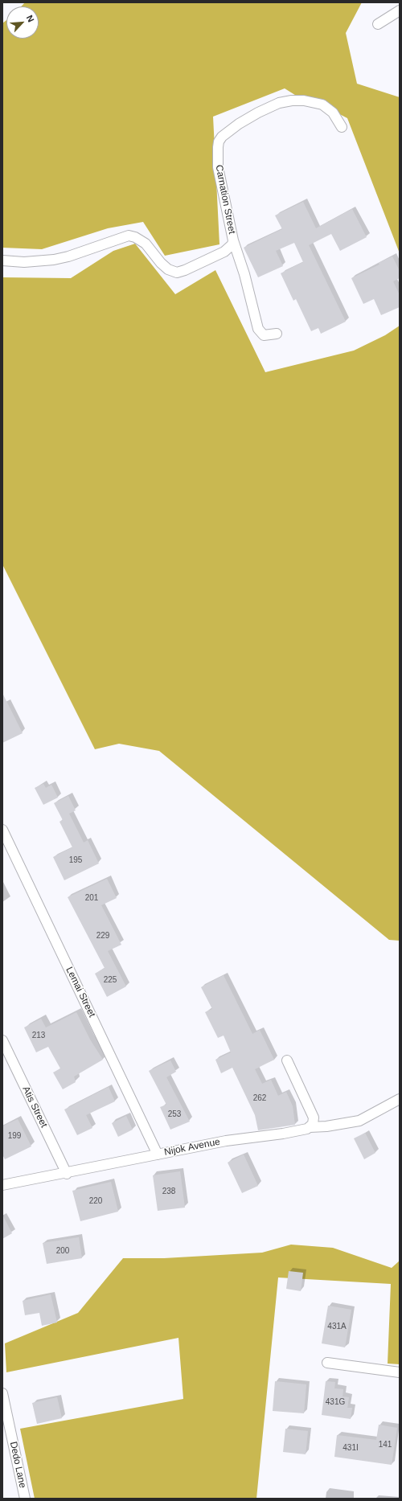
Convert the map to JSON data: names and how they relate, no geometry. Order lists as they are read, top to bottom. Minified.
{"streets":{"street":["Carnation Street","Lemai Street","Atis Street","Nijok Avenue","Dedo Lane"]},"crossings":[["Lemai Street","Nijok Avenue"],["Atis Street","Nijok Avenue"]],"house_numbers":["195","201","229","225","213","262","253","199","238","220","200","431A","431G","141","431I"],"north":"top right"}
